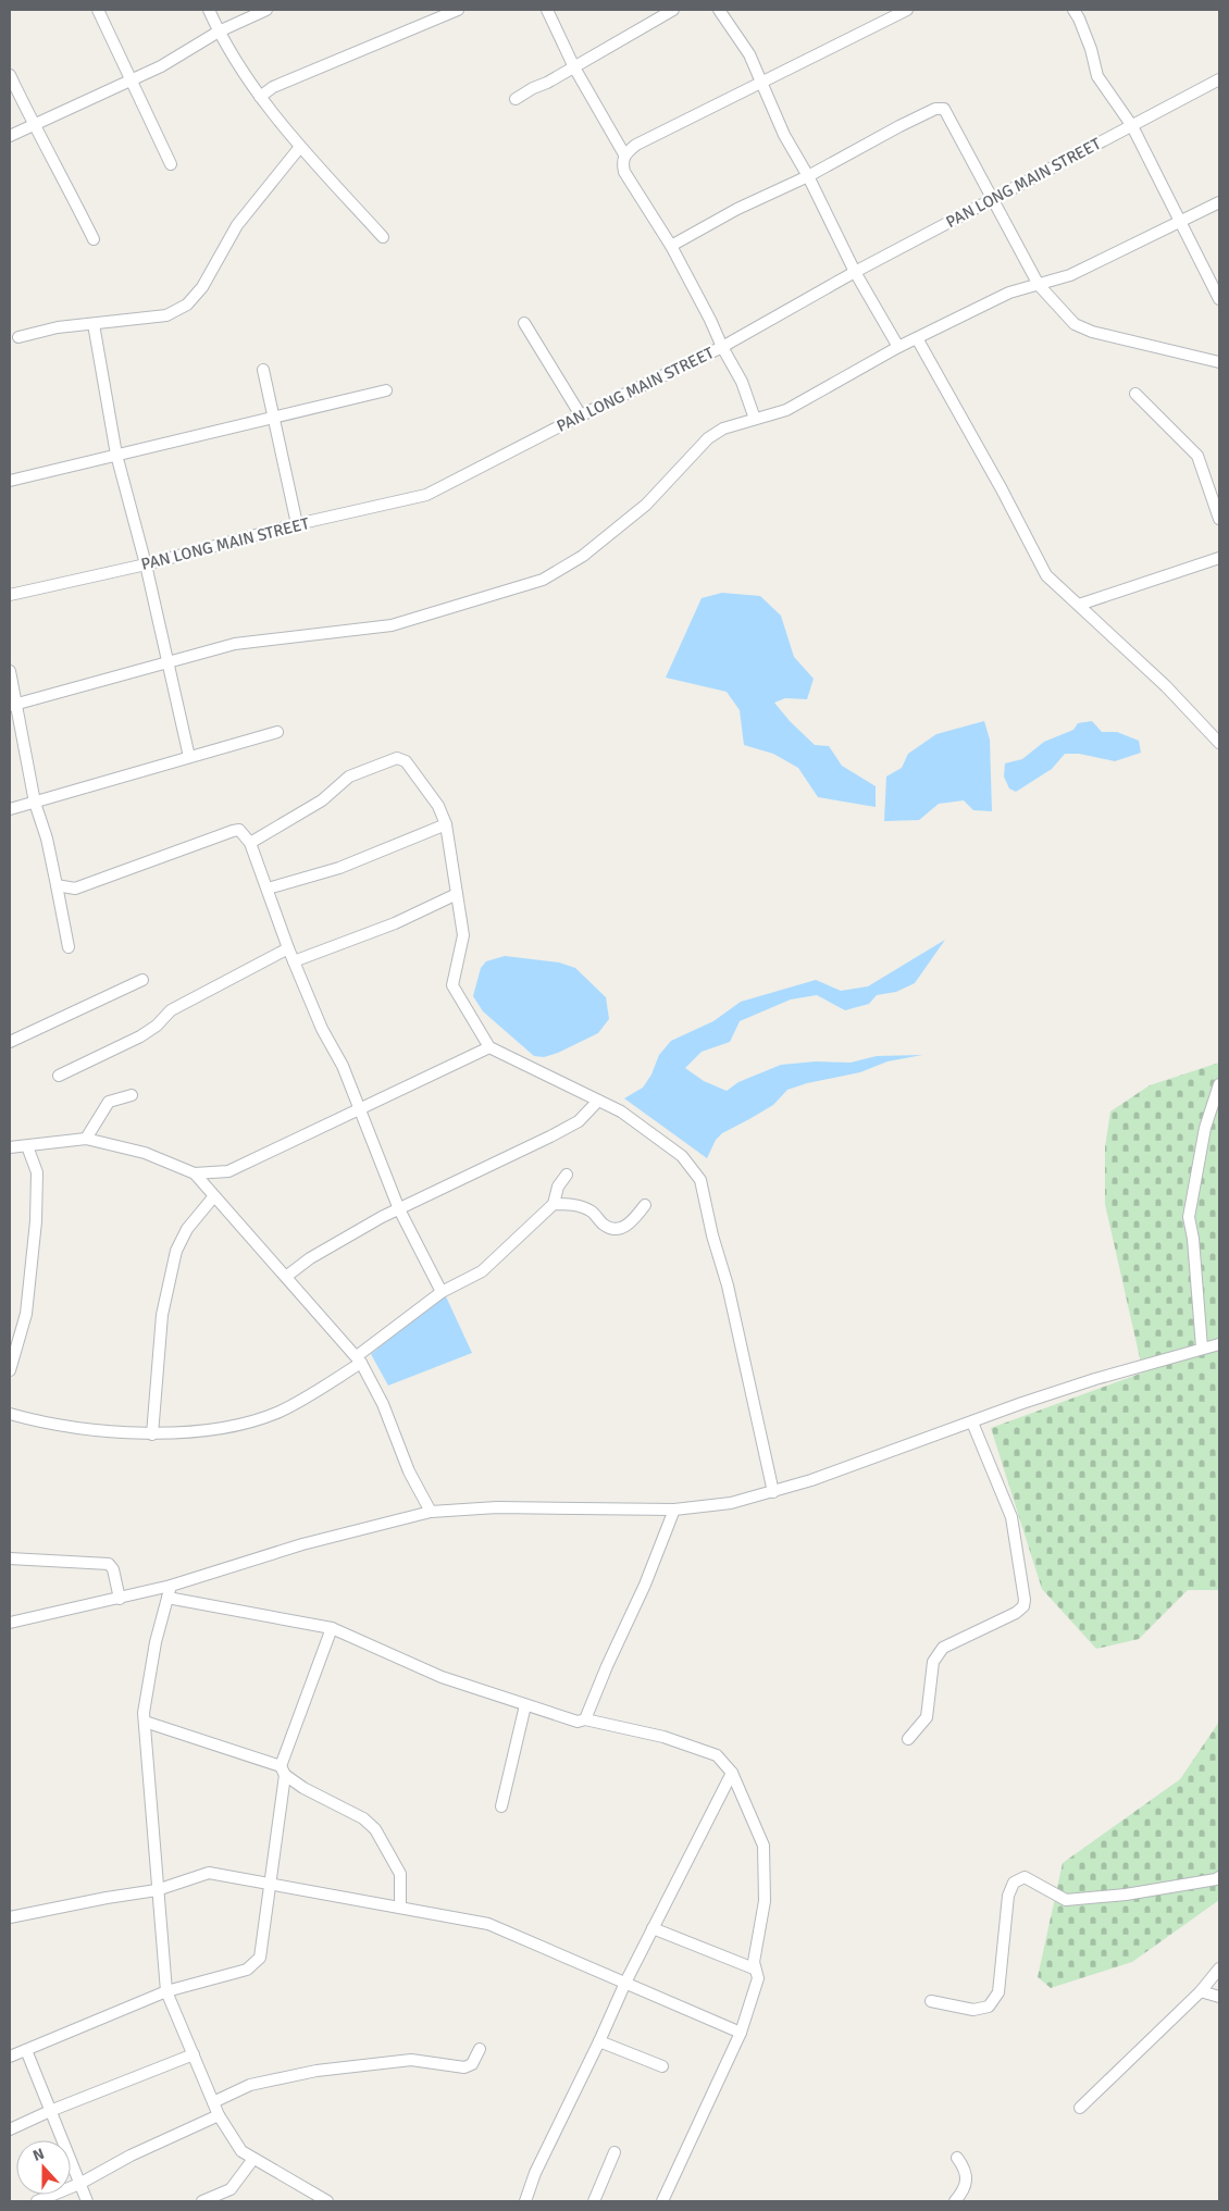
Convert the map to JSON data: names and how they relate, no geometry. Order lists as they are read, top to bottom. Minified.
{"streets":{"street":["PAN LONG MAIN STREET"]},"north":"top"}
